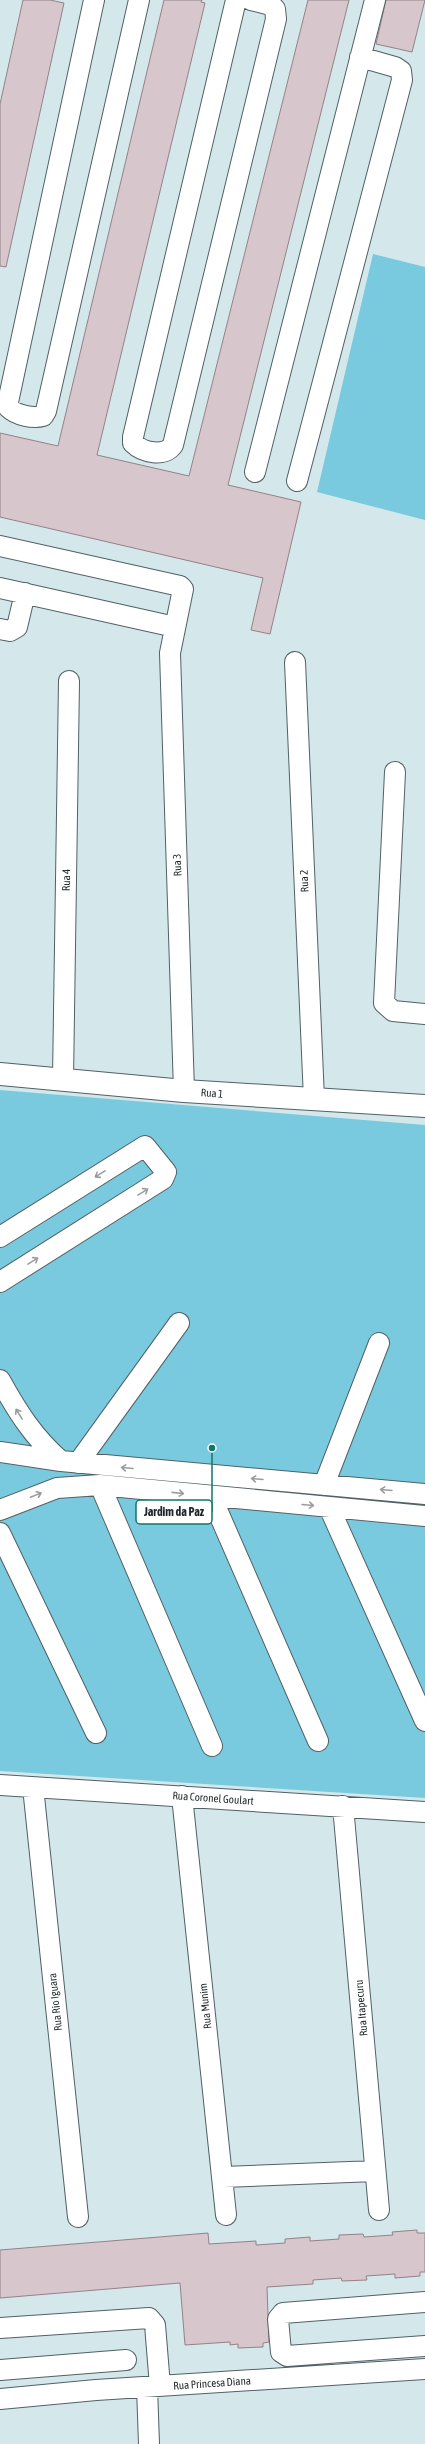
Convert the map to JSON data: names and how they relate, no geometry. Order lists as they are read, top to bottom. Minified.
{"streets":{"main road":["Rua 1"],"street":["Rua 3","Rua 4","Rua 2","Rua Coronel Goulart","Rua Rio Iguara","Rua Munim","Rua Itapecuru","Rua Princesa Diana"]},"crossings":[["Rua 3","Rua 1"],["Rua 4","Rua 1"],["Rua 2","Rua 1"],["Rua Coronel Goulart","Rua Rio Iguara"],["Rua Coronel Goulart","Rua Munim"],["Rua Coronel Goulart","Rua Itapecuru"]],"places":["Jardim da Paz"]}
